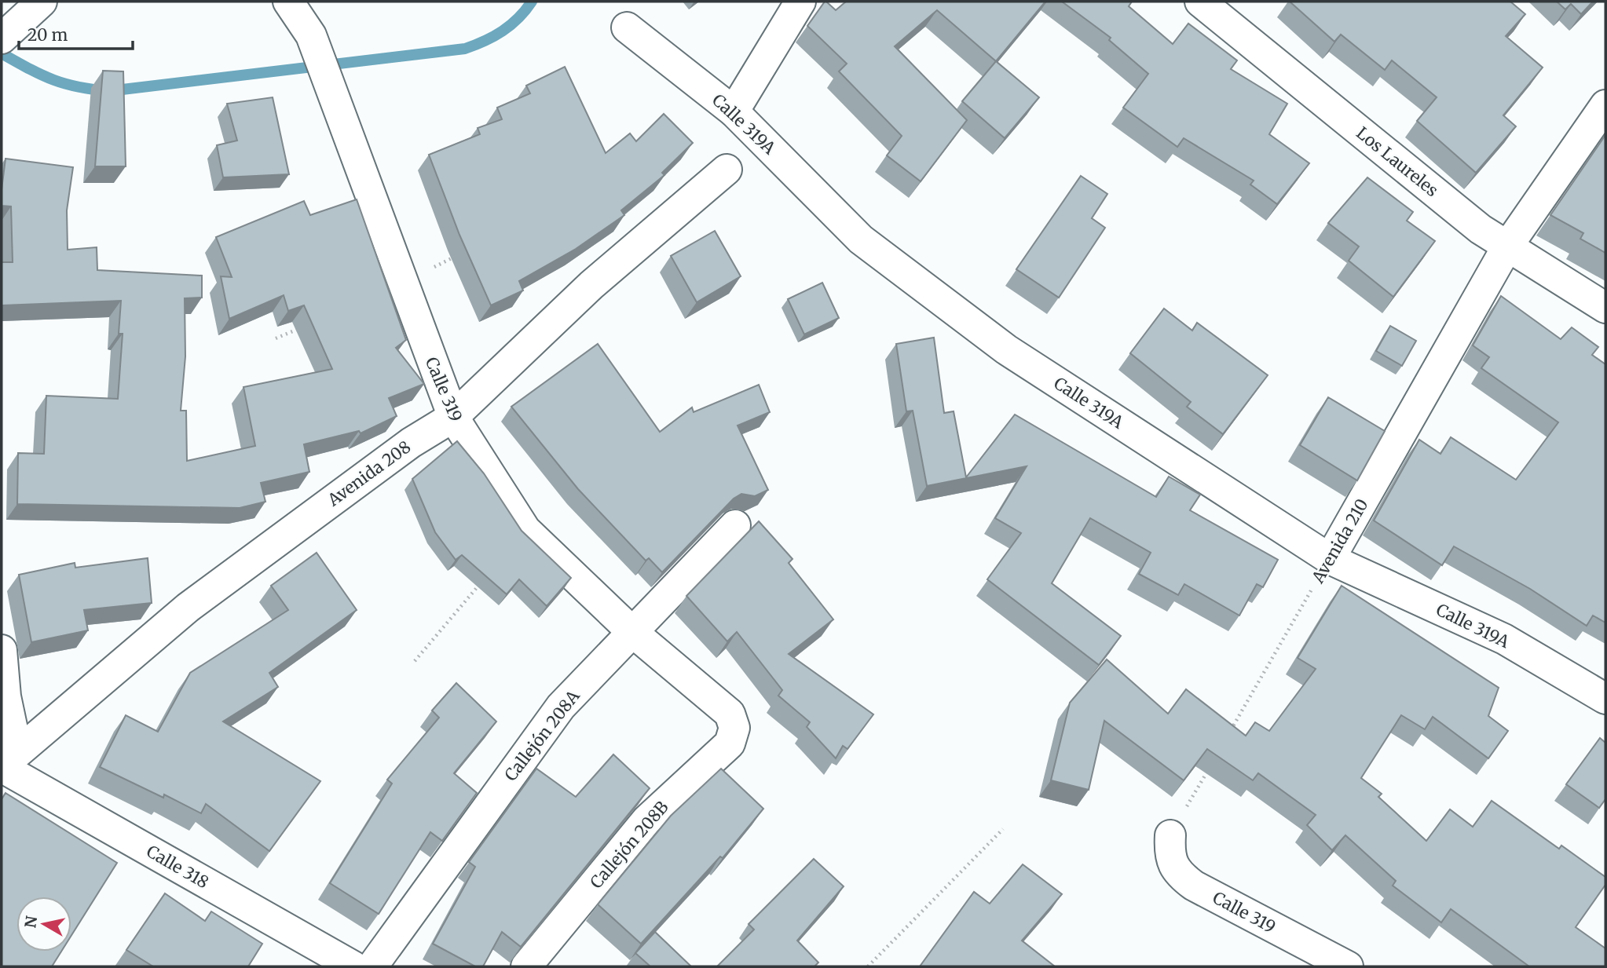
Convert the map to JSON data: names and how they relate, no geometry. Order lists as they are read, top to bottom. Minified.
{"streets":{"street":["Calle 319A","Los Laureles","Calle 319","Avenida 208","Avenida 210","Callejón 208A","Callejón 208B","Calle 318"]},"crossings":[["Calle 319A","Avenida 210"],["Los Laureles","Avenida 210"],["Calle 319","Avenida 208"],["Calle 319","Callejón 208A"],["Calle 319","Callejón 208B"],["Avenida 208","Calle 318"]],"scale_bar":"20 m","north":"left"}
